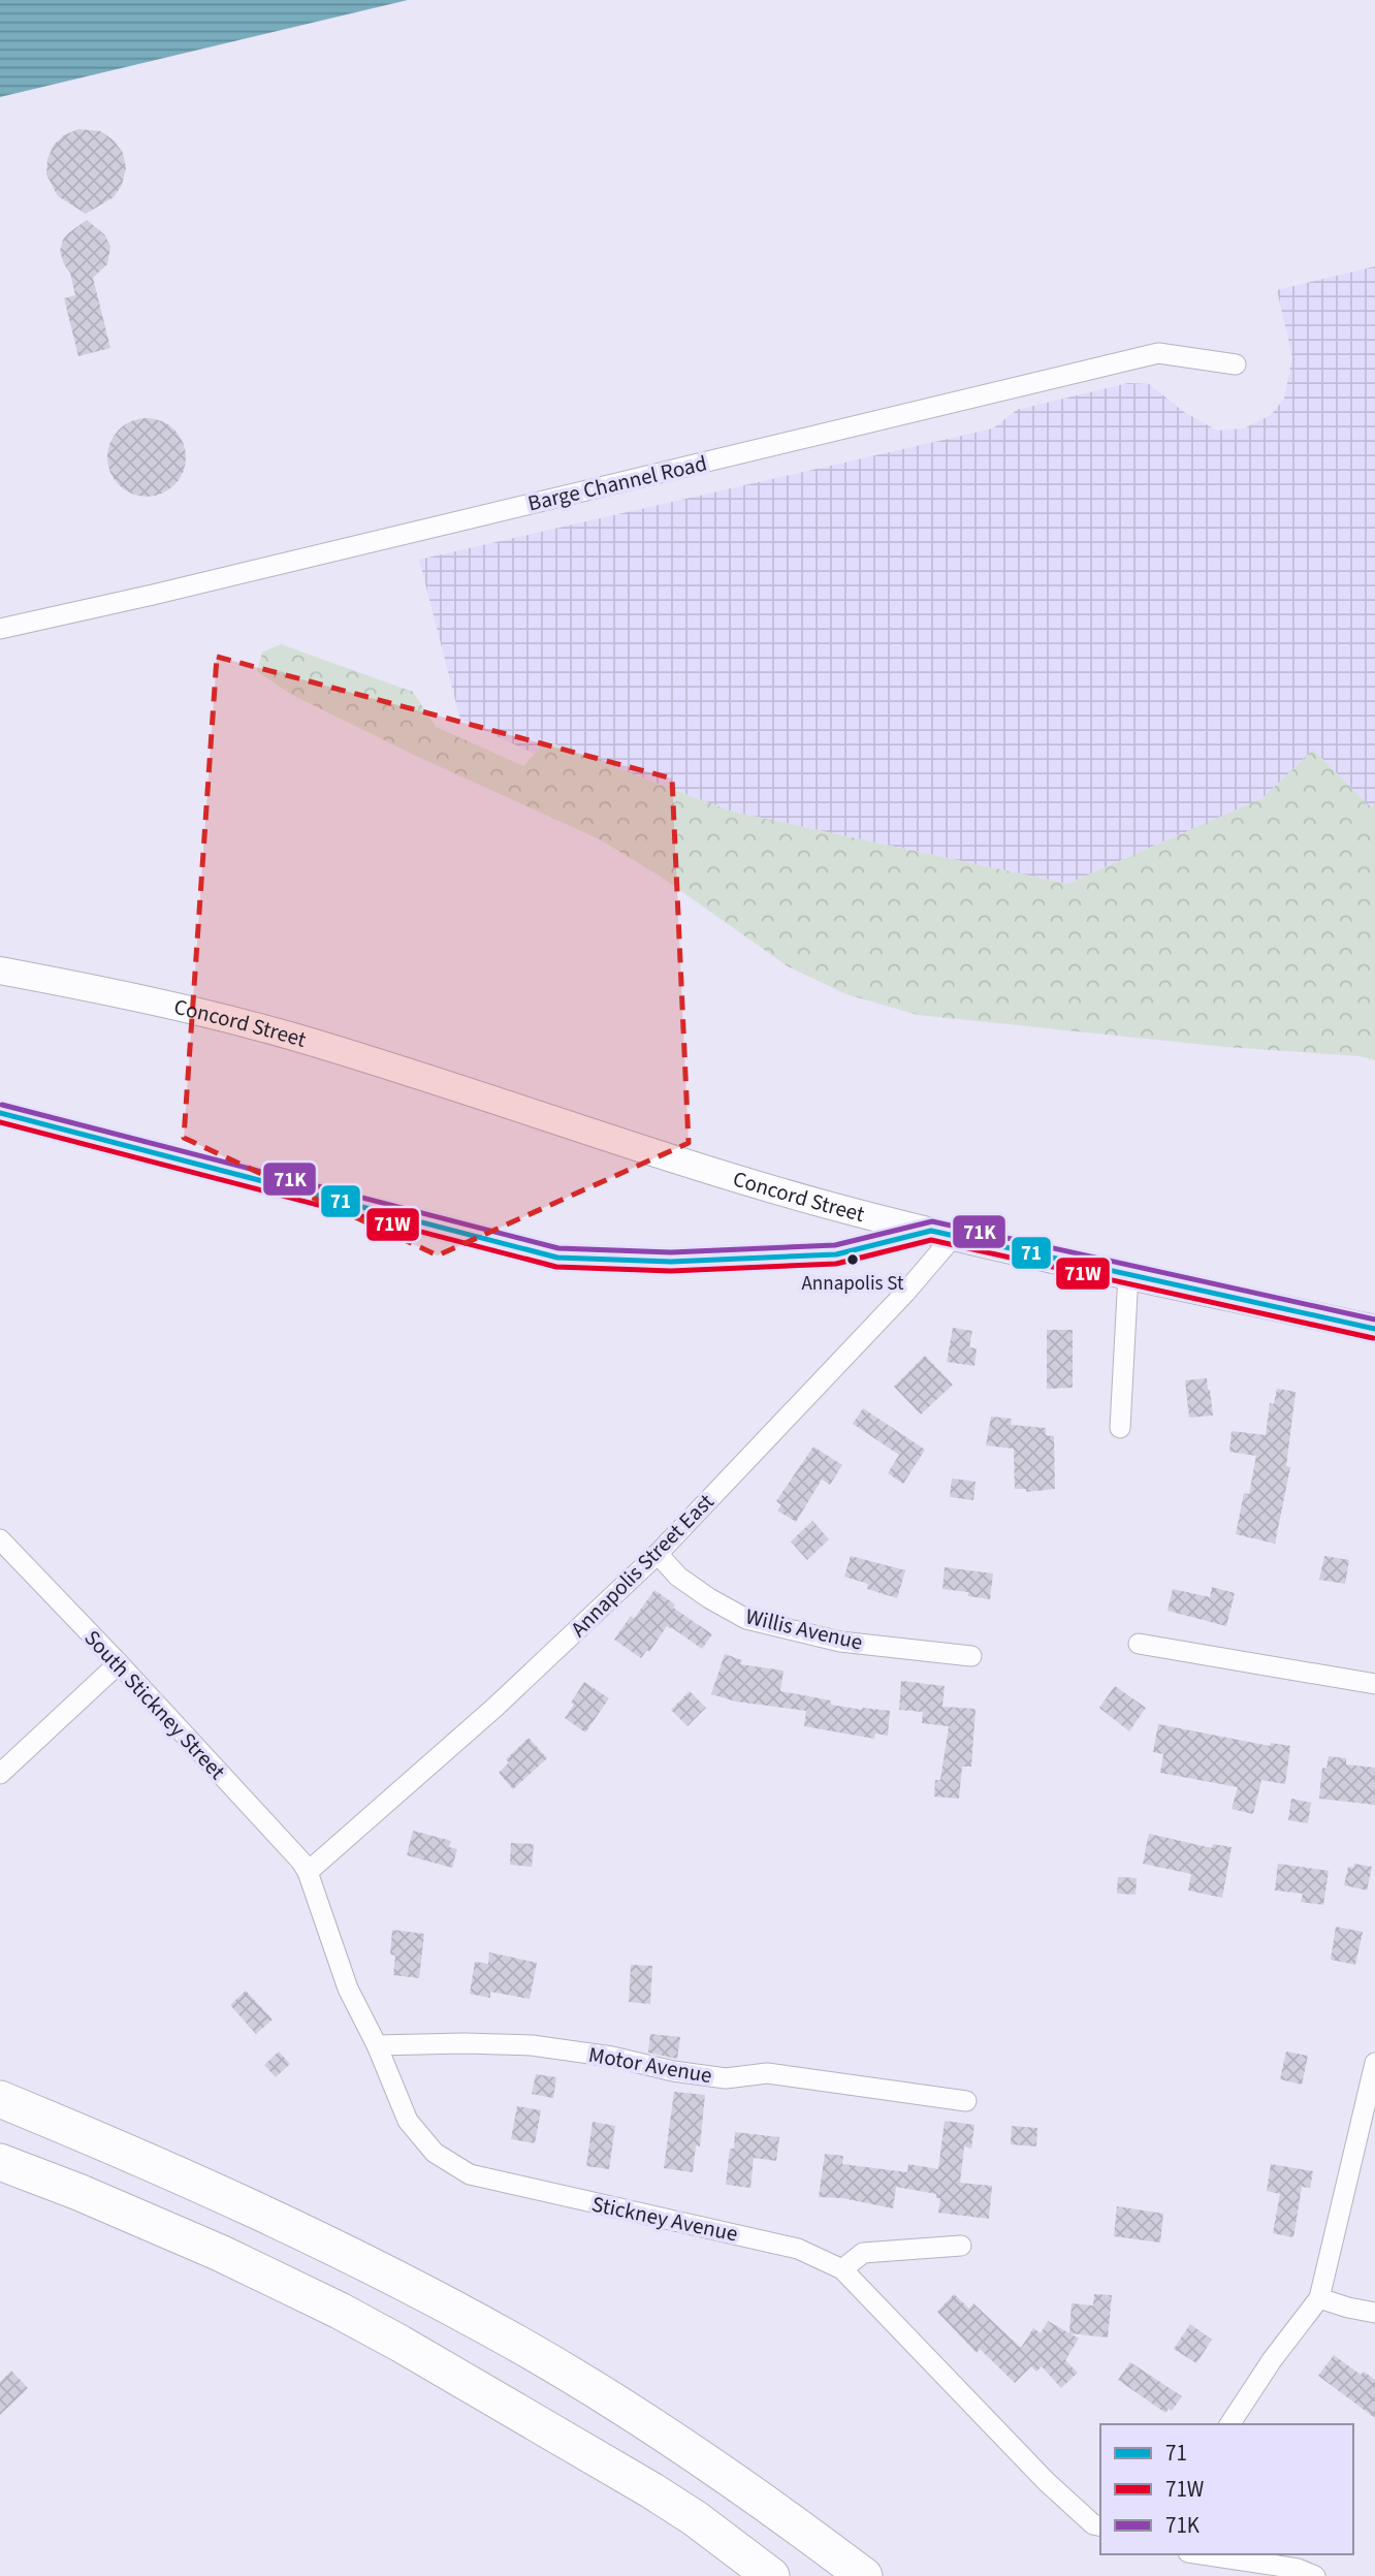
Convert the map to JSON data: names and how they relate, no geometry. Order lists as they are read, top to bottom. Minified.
{"streets":{"main road":["Concord Street"],"street":["Barge Channel Road","Annapolis Street East","Willis Avenue","South Stickney Street","Motor Avenue","Stickney Avenue"]},"crossings":[["Concord Street","Annapolis Street East"],["Annapolis Street East","Willis Avenue"],["Annapolis Street East","South Stickney Street"],["Annapolis Street East","Stickney Avenue"],["South Stickney Street","Stickney Avenue"],["Motor Avenue","Stickney Avenue"]],"places":["Annapolis St"],"lines":["transit line 71K","transit line 71","transit line 71W"],"legend":["71","71W","71K"]}
